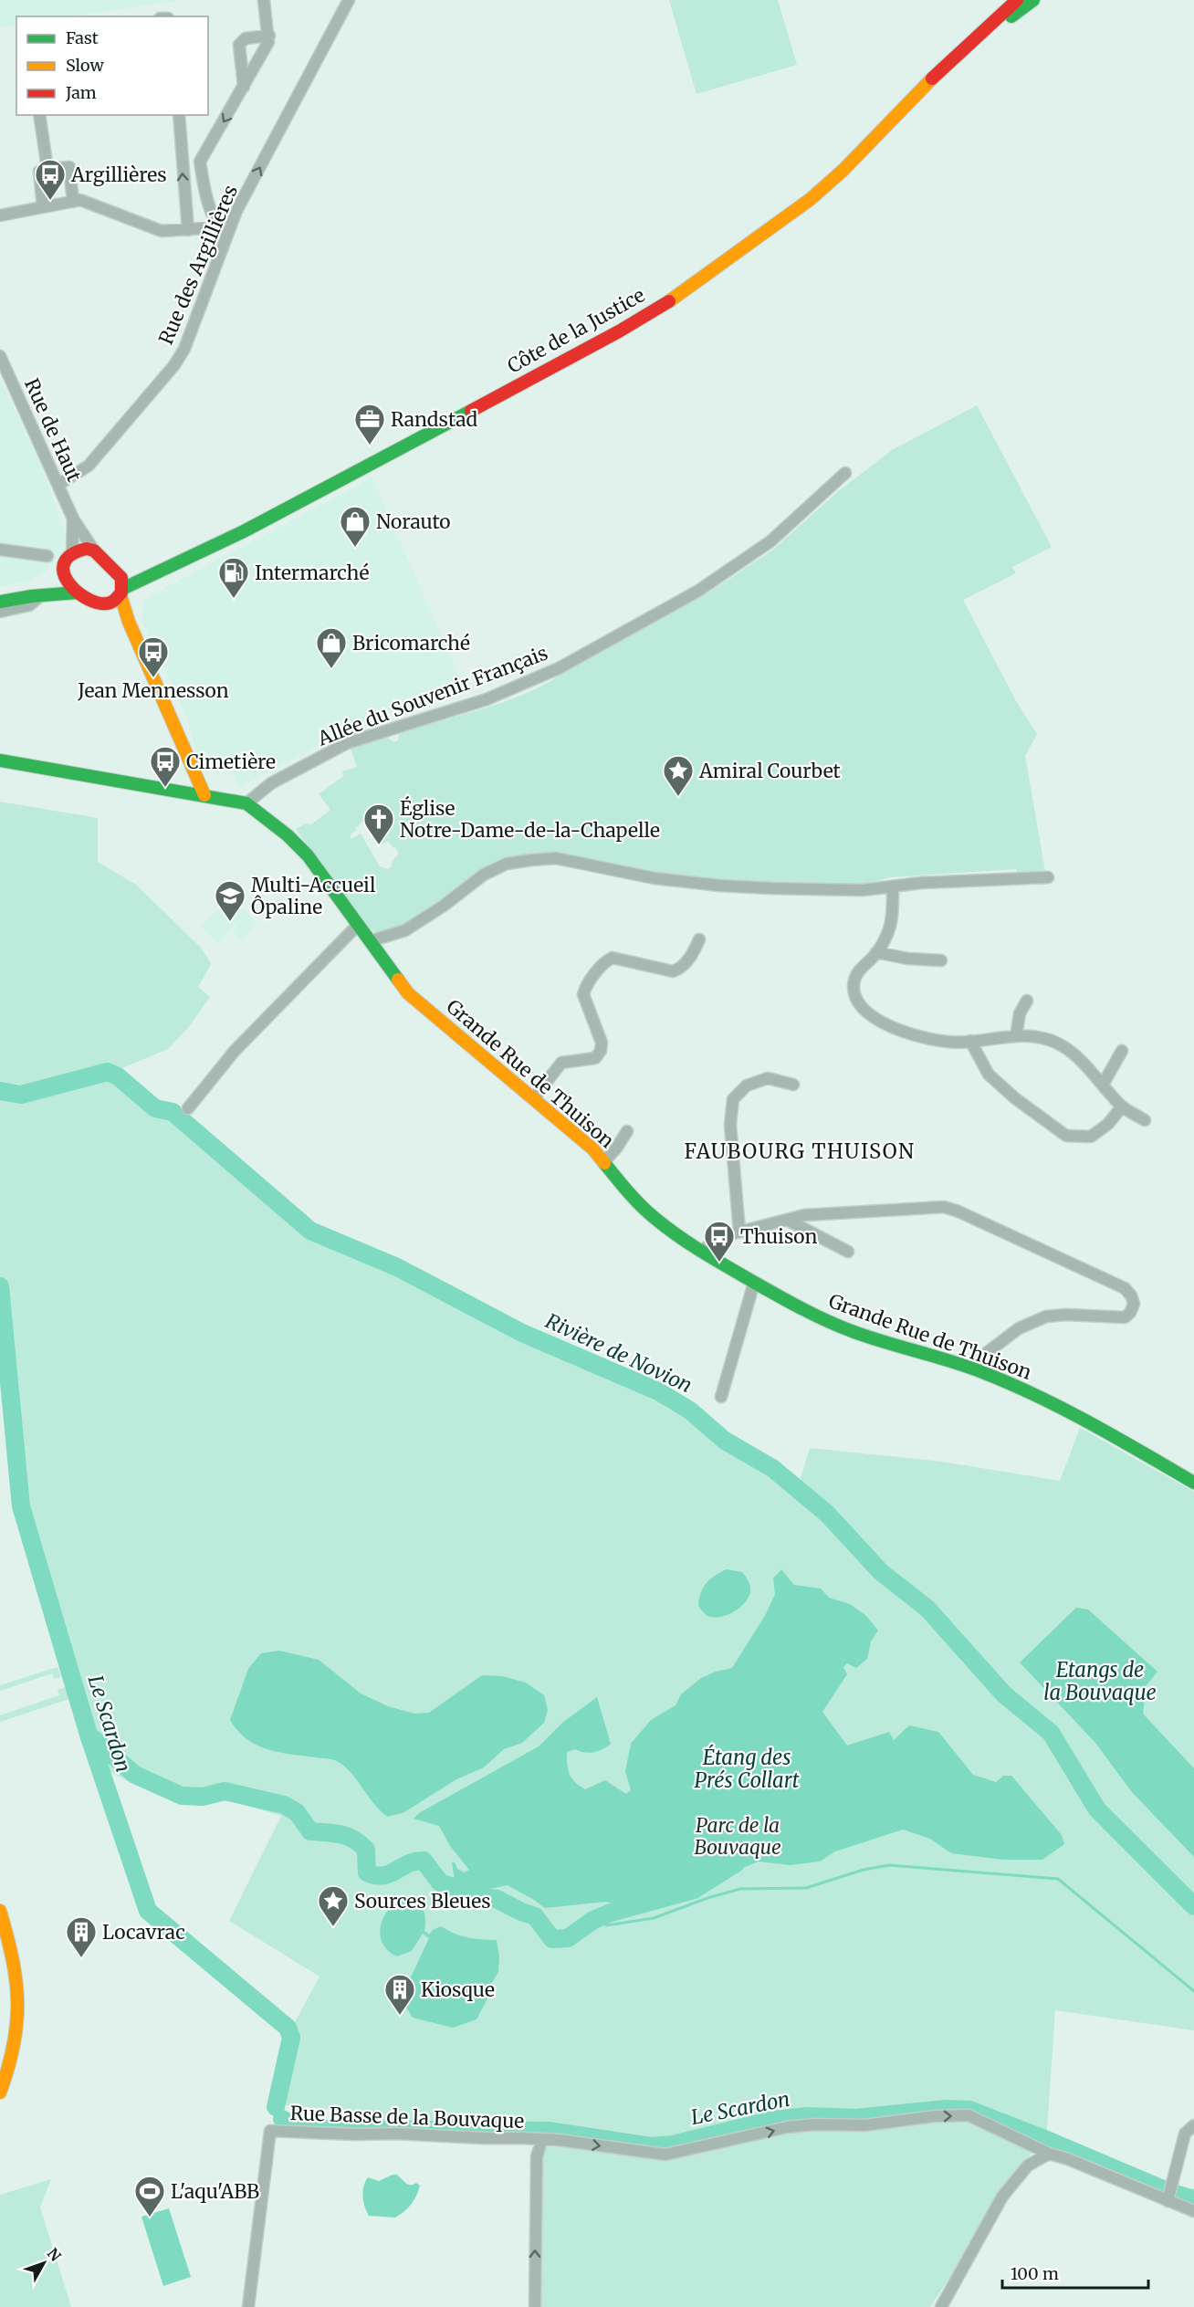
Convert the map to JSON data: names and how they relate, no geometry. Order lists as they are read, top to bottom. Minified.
{"streets":{"main road":["Côte de la Justice","Grande Rue de Thuison"],"street":["Rue des Argillières","Rue de Haut","Allée du Souvenir Français","Rue Basse de la Bouvaque"]},"crossings":[["Rue des Argillières","Rue de Haut"],["Côte de la Justice","Rue de Haut"],["Allée du Souvenir Français","Grande Rue de Thuison"]],"one_way":["Rue des Argillières"],"districts":["FAUBOURG THUISON"],"water":["Rivière de Novion","Etangs de la Bouvaque","Le Scardon","Étang des Prés Collart"],"parks":["Parc de la Bouvaque"],"places":{"bus stop":["Argillières","Jean Mennesson","Cimetière","Thuison"],"office":["Randstad"],"shop":["Norauto","Bricomarché"],"fuel station":["Intermarché"],"place":["Amiral Courbet","Sources Bleues"],"church":["Église Notre-Dame-de-la-Chapelle"],"school or university":["Multi-Accueil Ôpaline"],"building":["Locavrac","Kiosque"],"sports":["L'aqu'ABB"]},"legend":["Fast","Slow","Jam"],"scale_bar":"100 m","north":"top right"}
